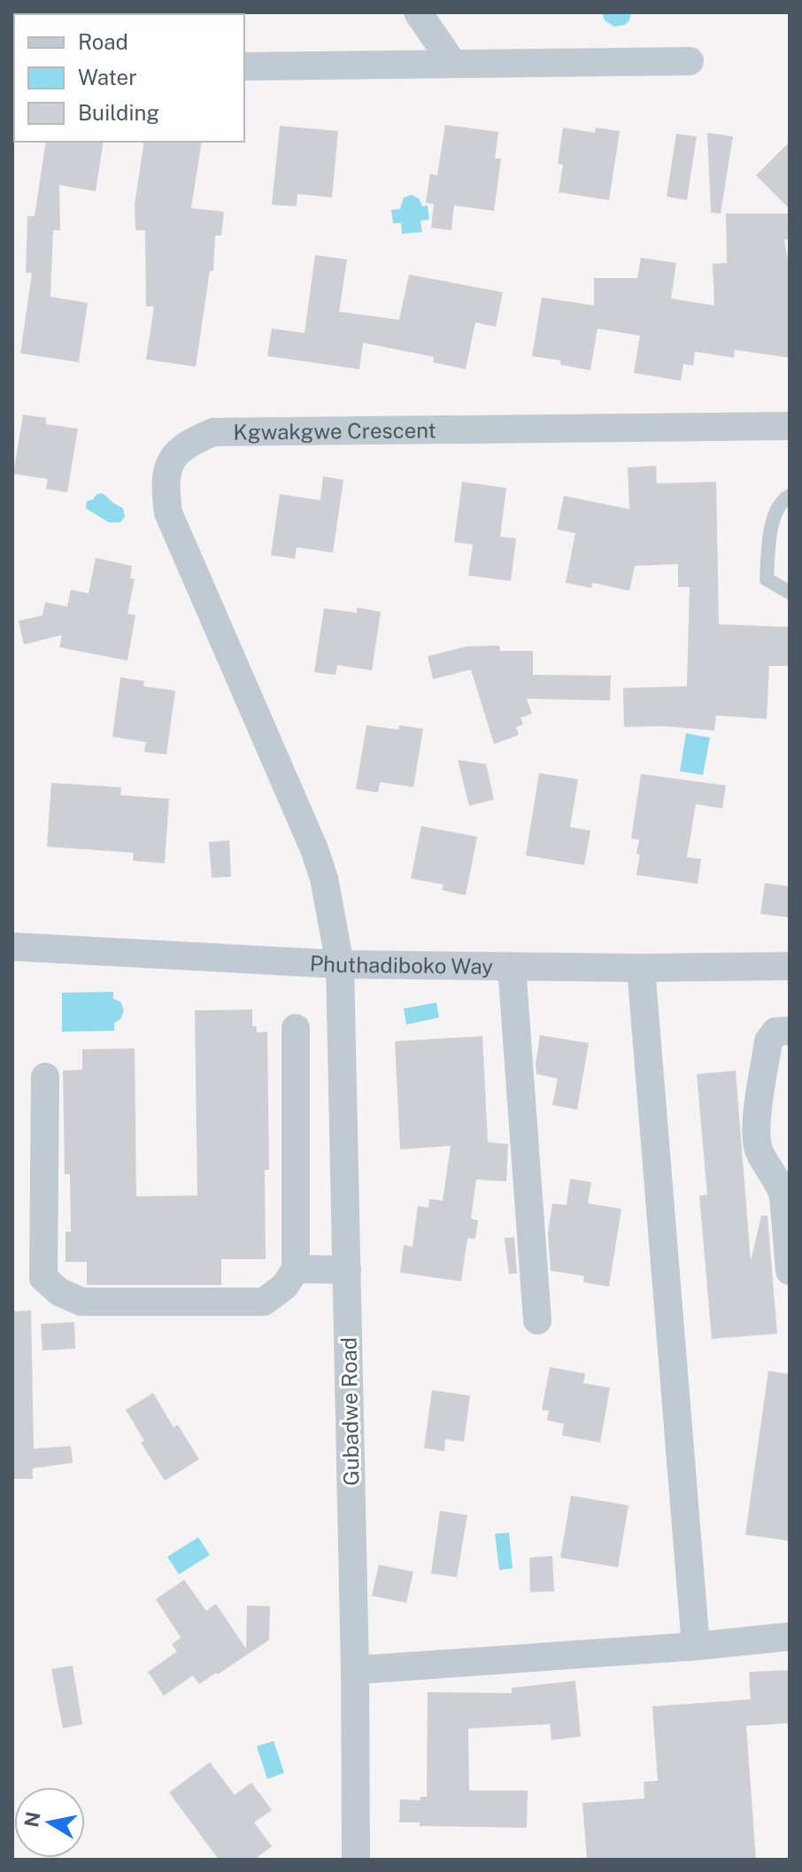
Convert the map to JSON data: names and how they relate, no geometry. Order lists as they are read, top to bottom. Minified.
{"streets":{"street":["Kgwakgwe Crescent","Phuthadiboko Way","Gubadwe Road"]},"crossings":[["Kgwakgwe Crescent","Phuthadiboko Way"],["Kgwakgwe Crescent","Gubadwe Road"],["Phuthadiboko Way","Gubadwe Road"]],"legend":["Road","Water","Building"],"north":"left"}
